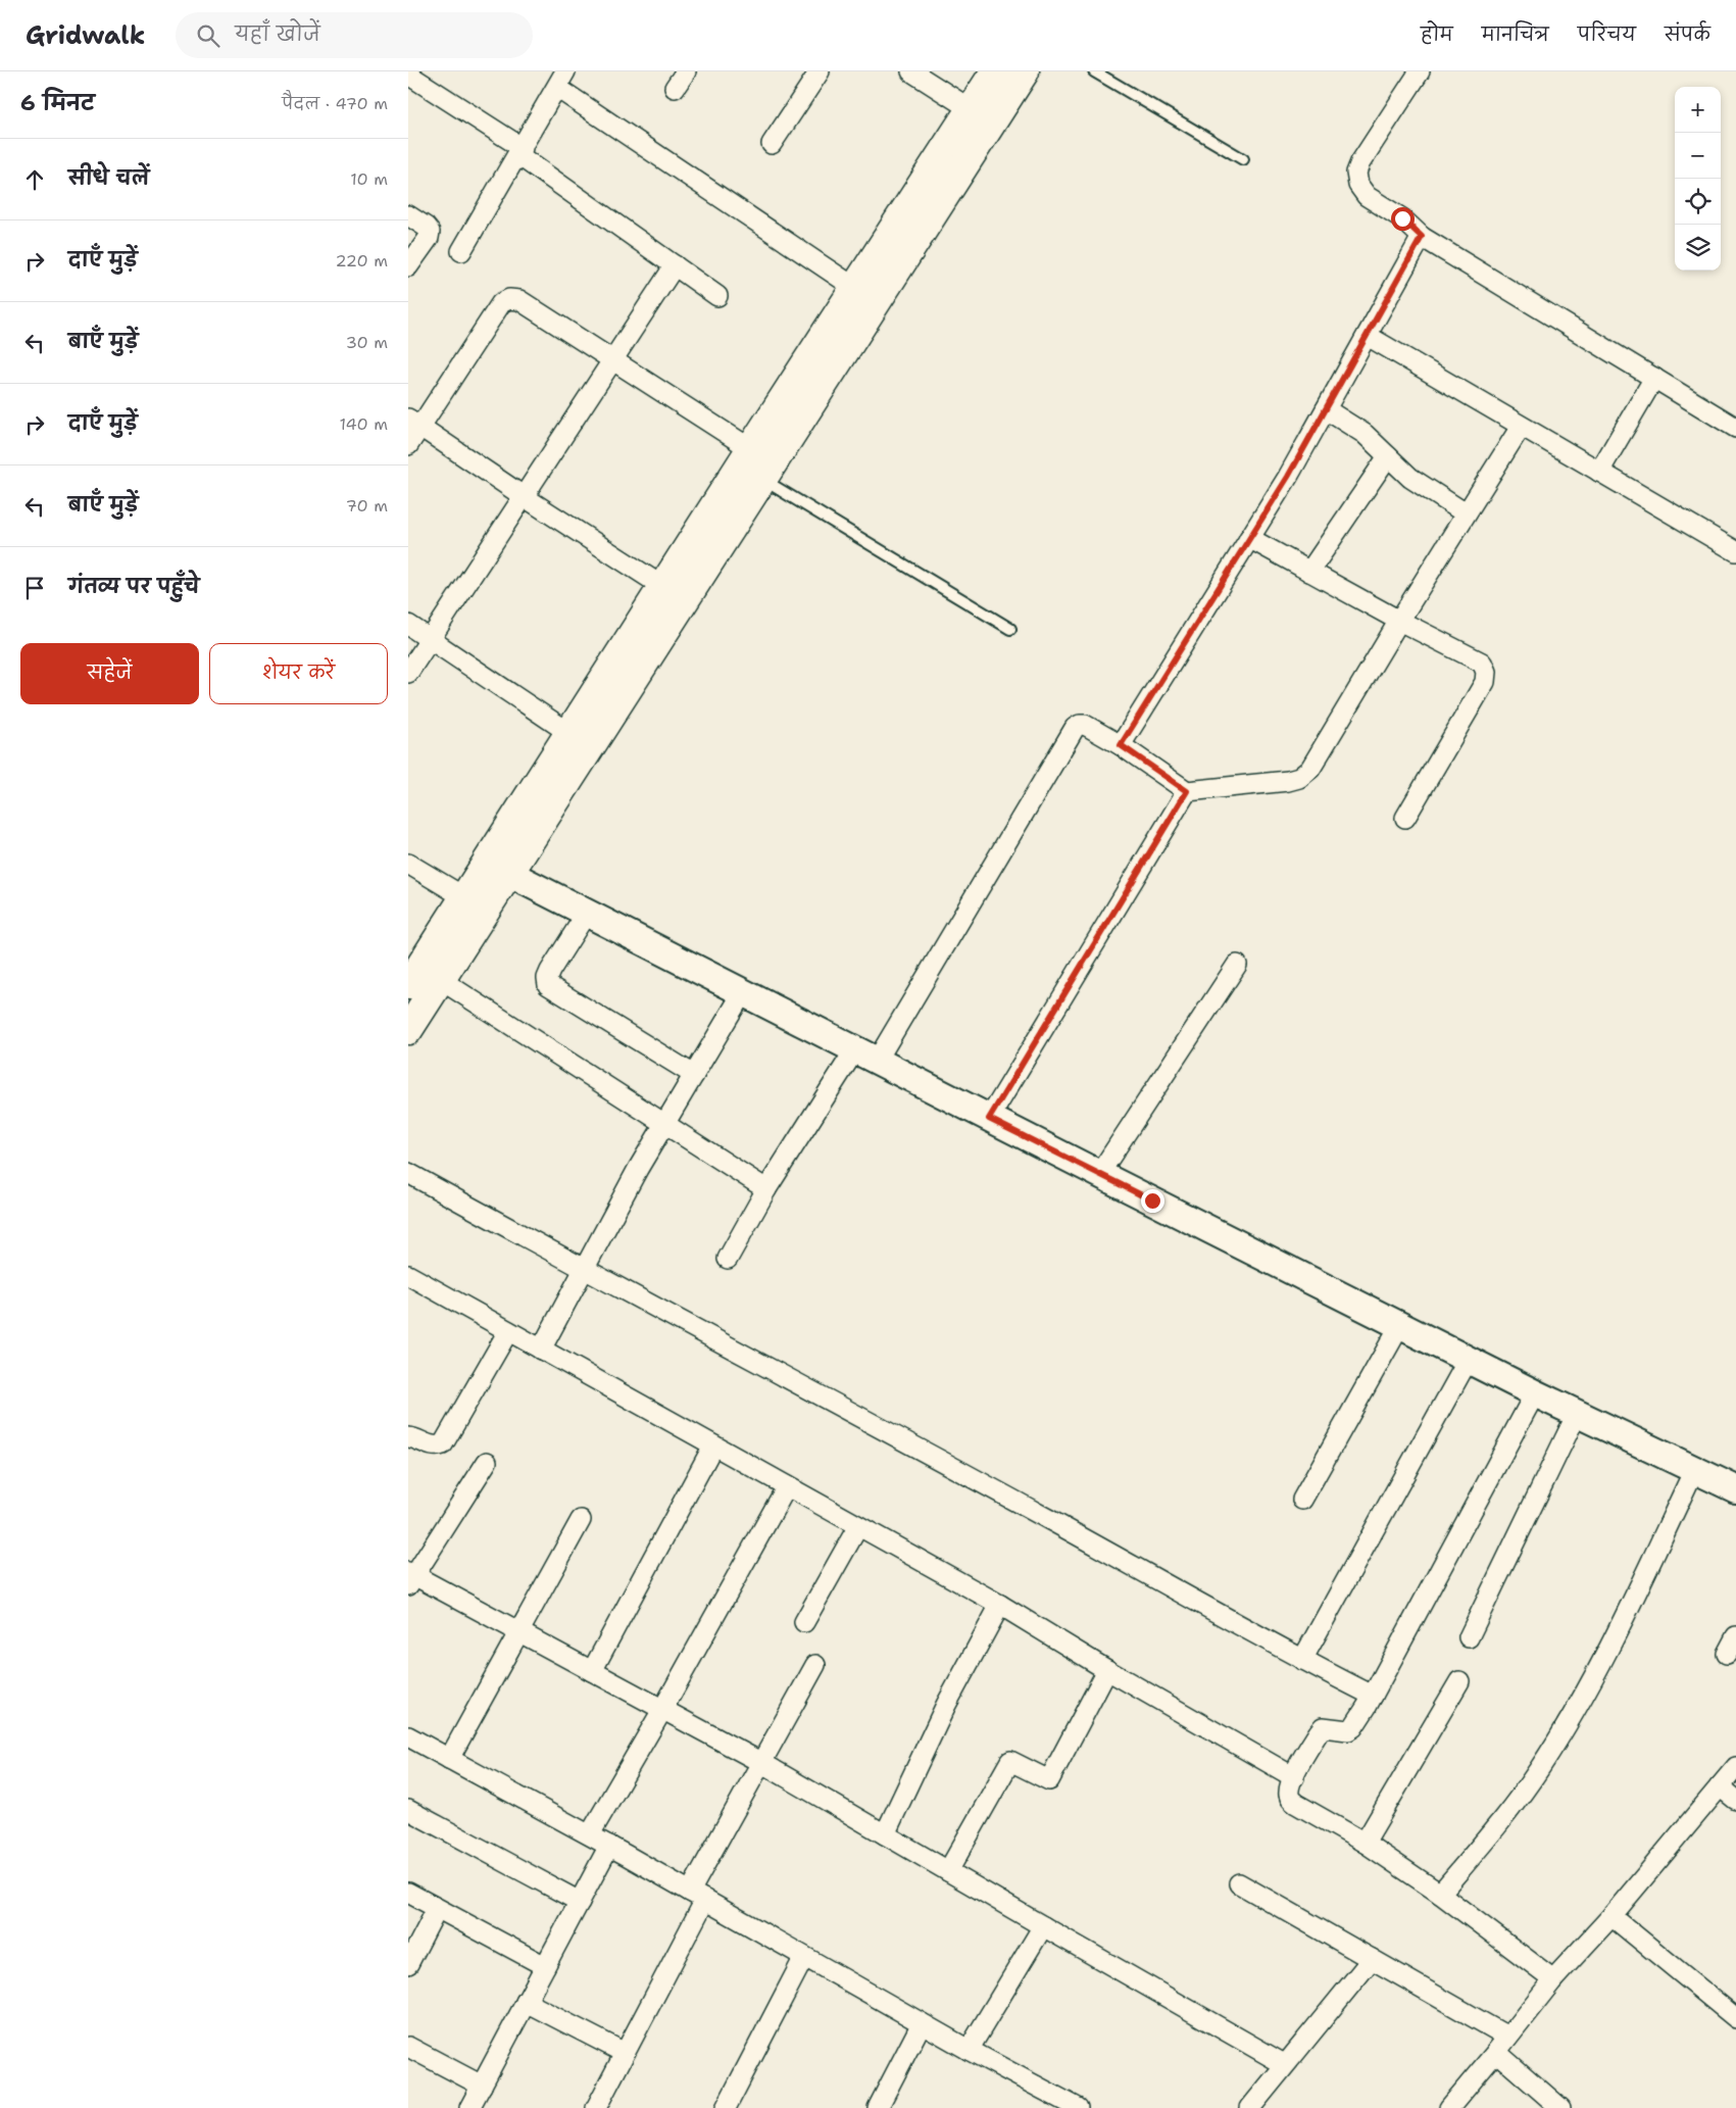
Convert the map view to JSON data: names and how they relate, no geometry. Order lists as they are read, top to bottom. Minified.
{"page":{"header":"Gridwalk","search":"यहाँ खोजें","nav":["होम","मानचित्र","परिचय","संपर्क"],"heading":["6 मिनट","पैदल · 470 m"],"map_buttons":["+","−"],"list":[["सीधे चलें","10 m"],["दाएँ मुड़ें","220 m"],["बाएँ मुड़ें","30 m"],["दाएँ मुड़ें","140 m"],["बाएँ मुड़ें","70 m"],"गंतव्य पर पहुँचे"],"buttons":["सहेजें","शेयर करें"]}}
